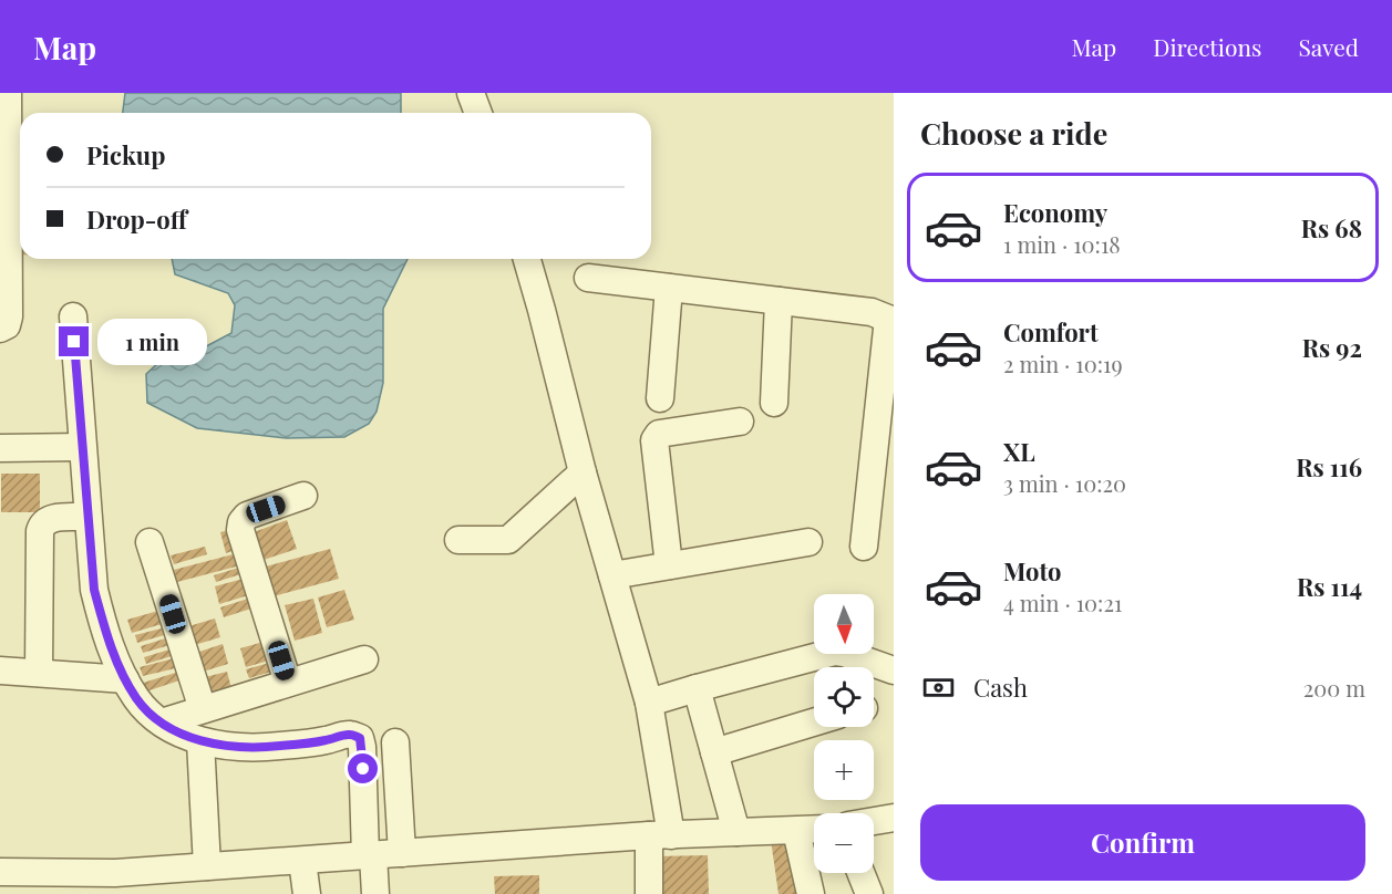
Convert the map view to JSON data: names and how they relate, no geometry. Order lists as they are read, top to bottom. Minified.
{"north":"bottom","page":{"header":"Map","nav":["Map","Directions","Saved"],"heading":"Choose a ride","banner":["Pickup","Drop-off"],"list":[{"name":"Economy","note":"1 min · 10:18","value":"Rs 68"},{"name":"Comfort","note":"2 min · 10:19","value":"Rs 92"},{"name":"XL","note":"3 min · 10:20","value":"Rs 116"},{"name":"Moto","note":"4 min · 10:21","value":"Rs 114"}],"bubble":"1 min","map_buttons":["+","−"],"pay":["Cash","200 m"],"buttons":"Confirm"}}
